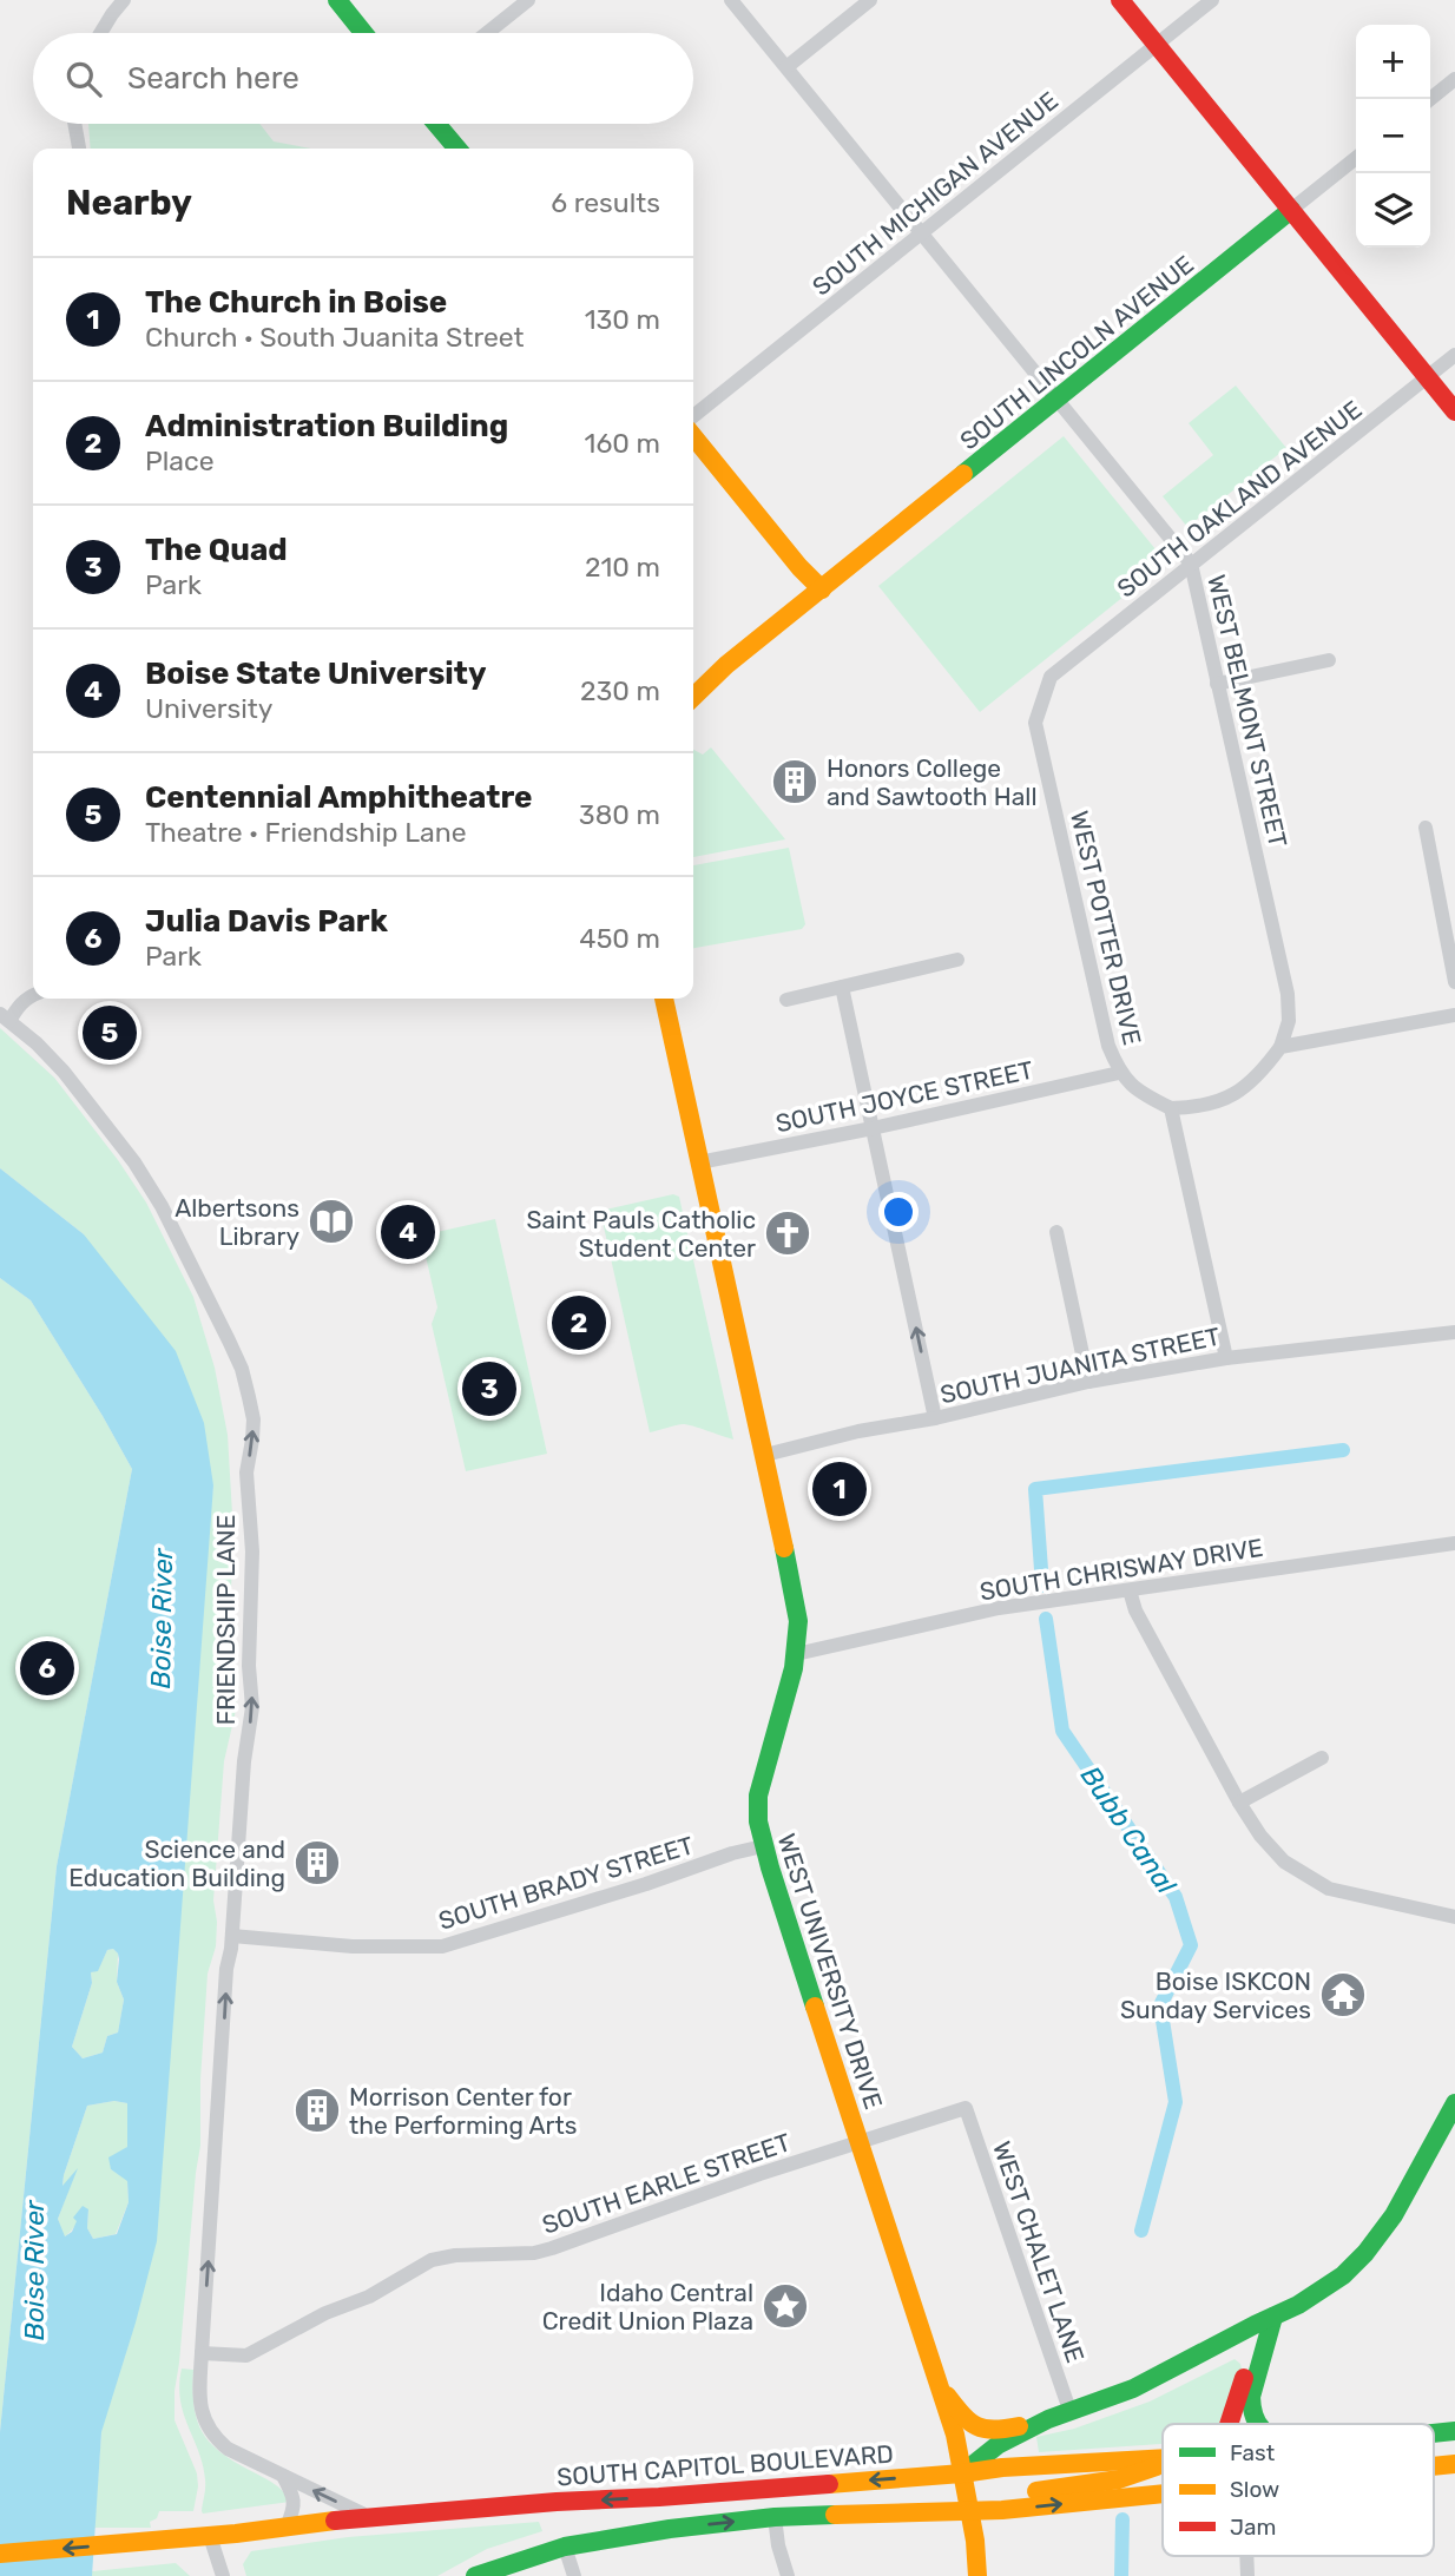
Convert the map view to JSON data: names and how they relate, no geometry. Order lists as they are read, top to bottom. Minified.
{"streets":{"street":["SOUTH MICHIGAN AVENUE","SOUTH LINCOLN AVENUE","SOUTH OAKLAND AVENUE","WEST BELMONT STREET","WEST POTTER DRIVE","SOUTH JOYCE STREET","SOUTH JUANITA STREET","SOUTH CHRISWAY DRIVE","FRIENDSHIP LANE","SOUTH BRADY STREET","WEST UNIVERSITY DRIVE","SOUTH EARLE STREET","WEST CHALET LANE","SOUTH CAPITOL BOULEVARD"]},"crossings":[["SOUTH MICHIGAN AVENUE","WEST BELMONT STREET"],["SOUTH LINCOLN AVENUE","WEST BELMONT STREET"],["SOUTH OAKLAND AVENUE","WEST BELMONT STREET"],["SOUTH OAKLAND AVENUE","WEST POTTER DRIVE"],["WEST POTTER DRIVE","SOUTH JOYCE STREET"],["SOUTH JOYCE STREET","WEST UNIVERSITY DRIVE"],["SOUTH JUANITA STREET","WEST UNIVERSITY DRIVE"],["SOUTH CHRISWAY DRIVE","WEST UNIVERSITY DRIVE"],["FRIENDSHIP LANE","SOUTH BRADY STREET"],["FRIENDSHIP LANE","SOUTH EARLE STREET"],["FRIENDSHIP LANE","SOUTH CAPITOL BOULEVARD"],["SOUTH BRADY STREET","WEST UNIVERSITY DRIVE"],["WEST UNIVERSITY DRIVE","SOUTH EARLE STREET"],["WEST UNIVERSITY DRIVE","SOUTH CAPITOL BOULEVARD"],["SOUTH EARLE STREET","WEST CHALET LANE"]],"one_way":["FRIENDSHIP LANE"],"water":["Boise River","Bubb Canal"],"places":{"building":["Honors College and Sawtooth Hall","Science and Education Building","Morrison Center for the Performing Arts"],"library":["Albertsons Library"],"church":["Saint Pauls Catholic Student Center"],"temple":["Boise ISKCON Sunday Services"],"place":["Idaho Central Credit Union Plaza"]},"legend":["Fast","Slow","Jam"],"page":{"map_buttons":["+","−"],"search":"Search here","heading":["Nearby","6 results"],"list":[{"mark":"1","name":"The Church in Boise","note":"Church · South Juanita Street","value":"130 m"},{"mark":"2","name":"Administration Building","note":"Place","value":"160 m"},{"mark":"3","name":"The Quad","note":"Park","value":"210 m"},{"mark":"4","name":"Boise State University","note":"University","value":"230 m"},{"mark":"5","name":"Centennial Amphitheatre","note":"Theatre · Friendship Lane","value":"380 m"},{"mark":"6","name":"Julia Davis Park","note":"Park","value":"450 m"}],"pins":["5","4","2","3","1","6"]}}
